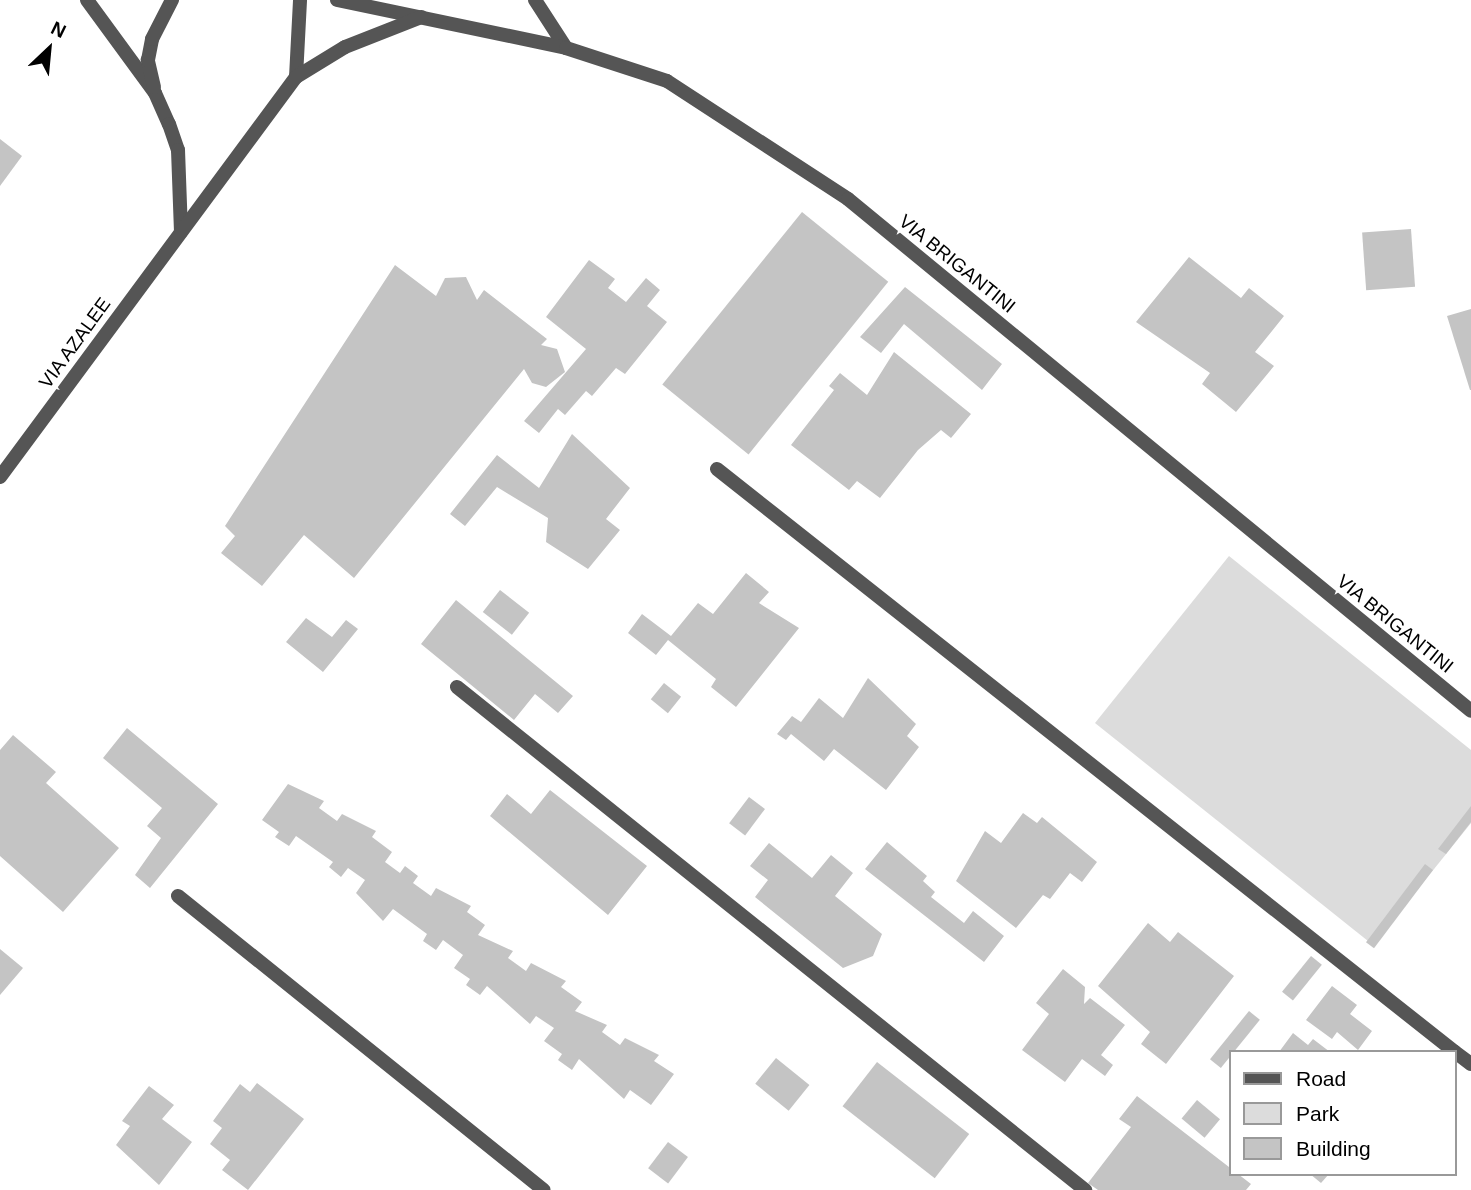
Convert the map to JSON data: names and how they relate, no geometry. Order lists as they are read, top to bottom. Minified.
{"streets":{"street":["VIA BRIGANTINI","VIA AZALEE"]},"crossings":[["VIA BRIGANTINI","VIA AZALEE"]],"legend":["Road","Park","Building"],"north":"top right"}
